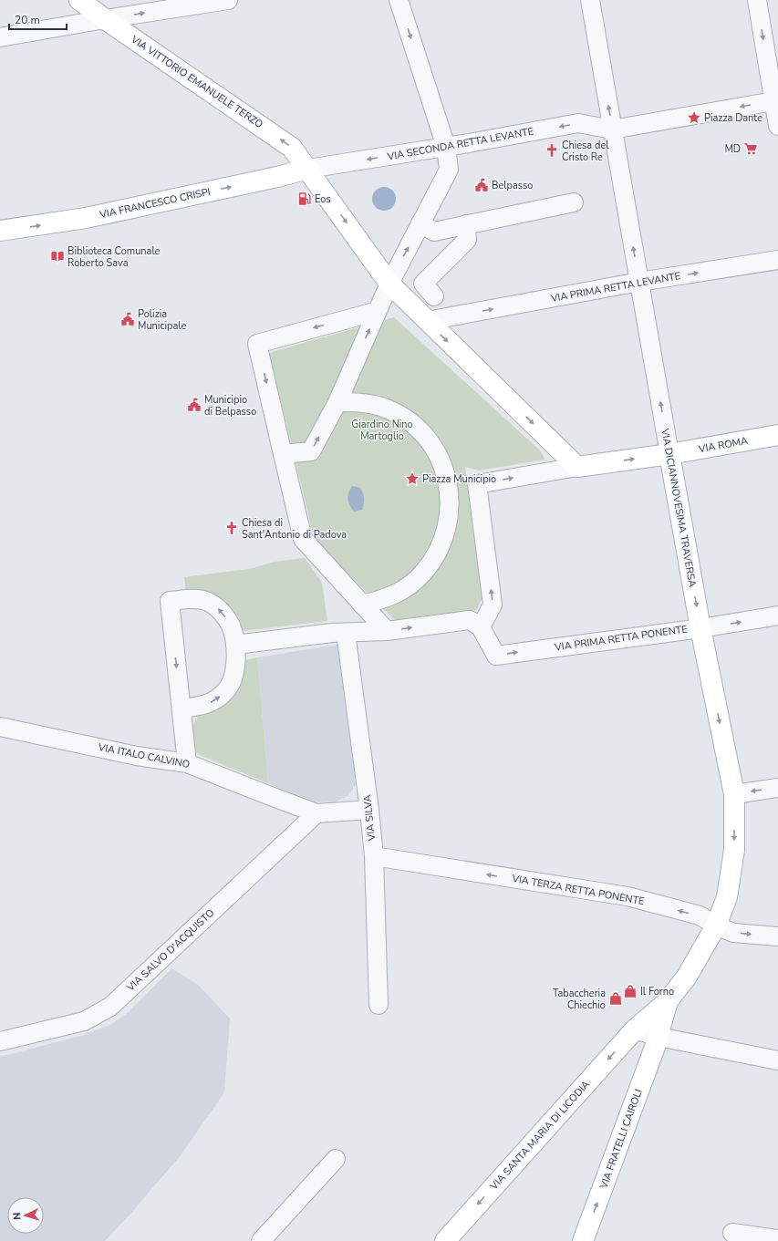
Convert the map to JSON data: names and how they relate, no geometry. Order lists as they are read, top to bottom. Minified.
{"streets":{"street":["VIA VITTORIO EMANUELE TERZO","VIA SECONDA RETTA LEVANTE","VIA FRANCESCO CRISPI","VIA PRIMA RETTA LEVANTE","VIA ROMA","VIA DICIANNOVESIMA TRAVERSA","VIA PRIMA RETTA PONENTE","VIA ITALO CALVINO","VIA SILVA","VIA TERZA RETTA PONENTE","VIA SALVO D'ACQUISTO","VIA SANTA MARIA DI LICODIA","VIA FRATELLI CAIROLI"]},"crossings":[["VIA VITTORIO EMANUELE TERZO","VIA SECONDA RETTA LEVANTE"],["VIA VITTORIO EMANUELE TERZO","VIA FRANCESCO CRISPI"],["VIA VITTORIO EMANUELE TERZO","VIA PRIMA RETTA LEVANTE"],["VIA VITTORIO EMANUELE TERZO","VIA ROMA"],["VIA SECONDA RETTA LEVANTE","VIA FRANCESCO CRISPI"],["VIA SECONDA RETTA LEVANTE","VIA DICIANNOVESIMA TRAVERSA"],["VIA PRIMA RETTA LEVANTE","VIA DICIANNOVESIMA TRAVERSA"],["VIA ROMA","VIA DICIANNOVESIMA TRAVERSA"],["VIA DICIANNOVESIMA TRAVERSA","VIA PRIMA RETTA PONENTE"],["VIA DICIANNOVESIMA TRAVERSA","VIA TERZA RETTA PONENTE"],["VIA DICIANNOVESIMA TRAVERSA","VIA SANTA MARIA DI LICODIA"],["VIA DICIANNOVESIMA TRAVERSA","VIA FRATELLI CAIROLI"],["VIA ITALO CALVINO","VIA SILVA"],["VIA ITALO CALVINO","VIA SALVO D'ACQUISTO"],["VIA SILVA","VIA TERZA RETTA PONENTE"],["VIA SANTA MARIA DI LICODIA","VIA FRATELLI CAIROLI"]],"one_way":["VIA FRANCESCO CRISPI","VIA ROMA","VIA PRIMA RETTA PONENTE","VIA SANTA MARIA DI LICODIA","VIA FRATELLI CAIROLI"],"parks":["Giardino Nino Martoglio"],"places":{"place":["Piazza Dante","Piazza Municipio"],"supermarket":["MD"],"church":["Chiesa del Cristo Re","Chiesa di Sant'Antonio di Padova"],"public building":["Belpasso","Polizia Municipale","Municipio di Belpasso"],"fuel station":["Eos"],"library":["Biblioteca Comunale Roberto Sava"],"shop":["Il Forno","Tabaccheria Chiechio"]},"scale_bar":"20 m","north":"left"}
